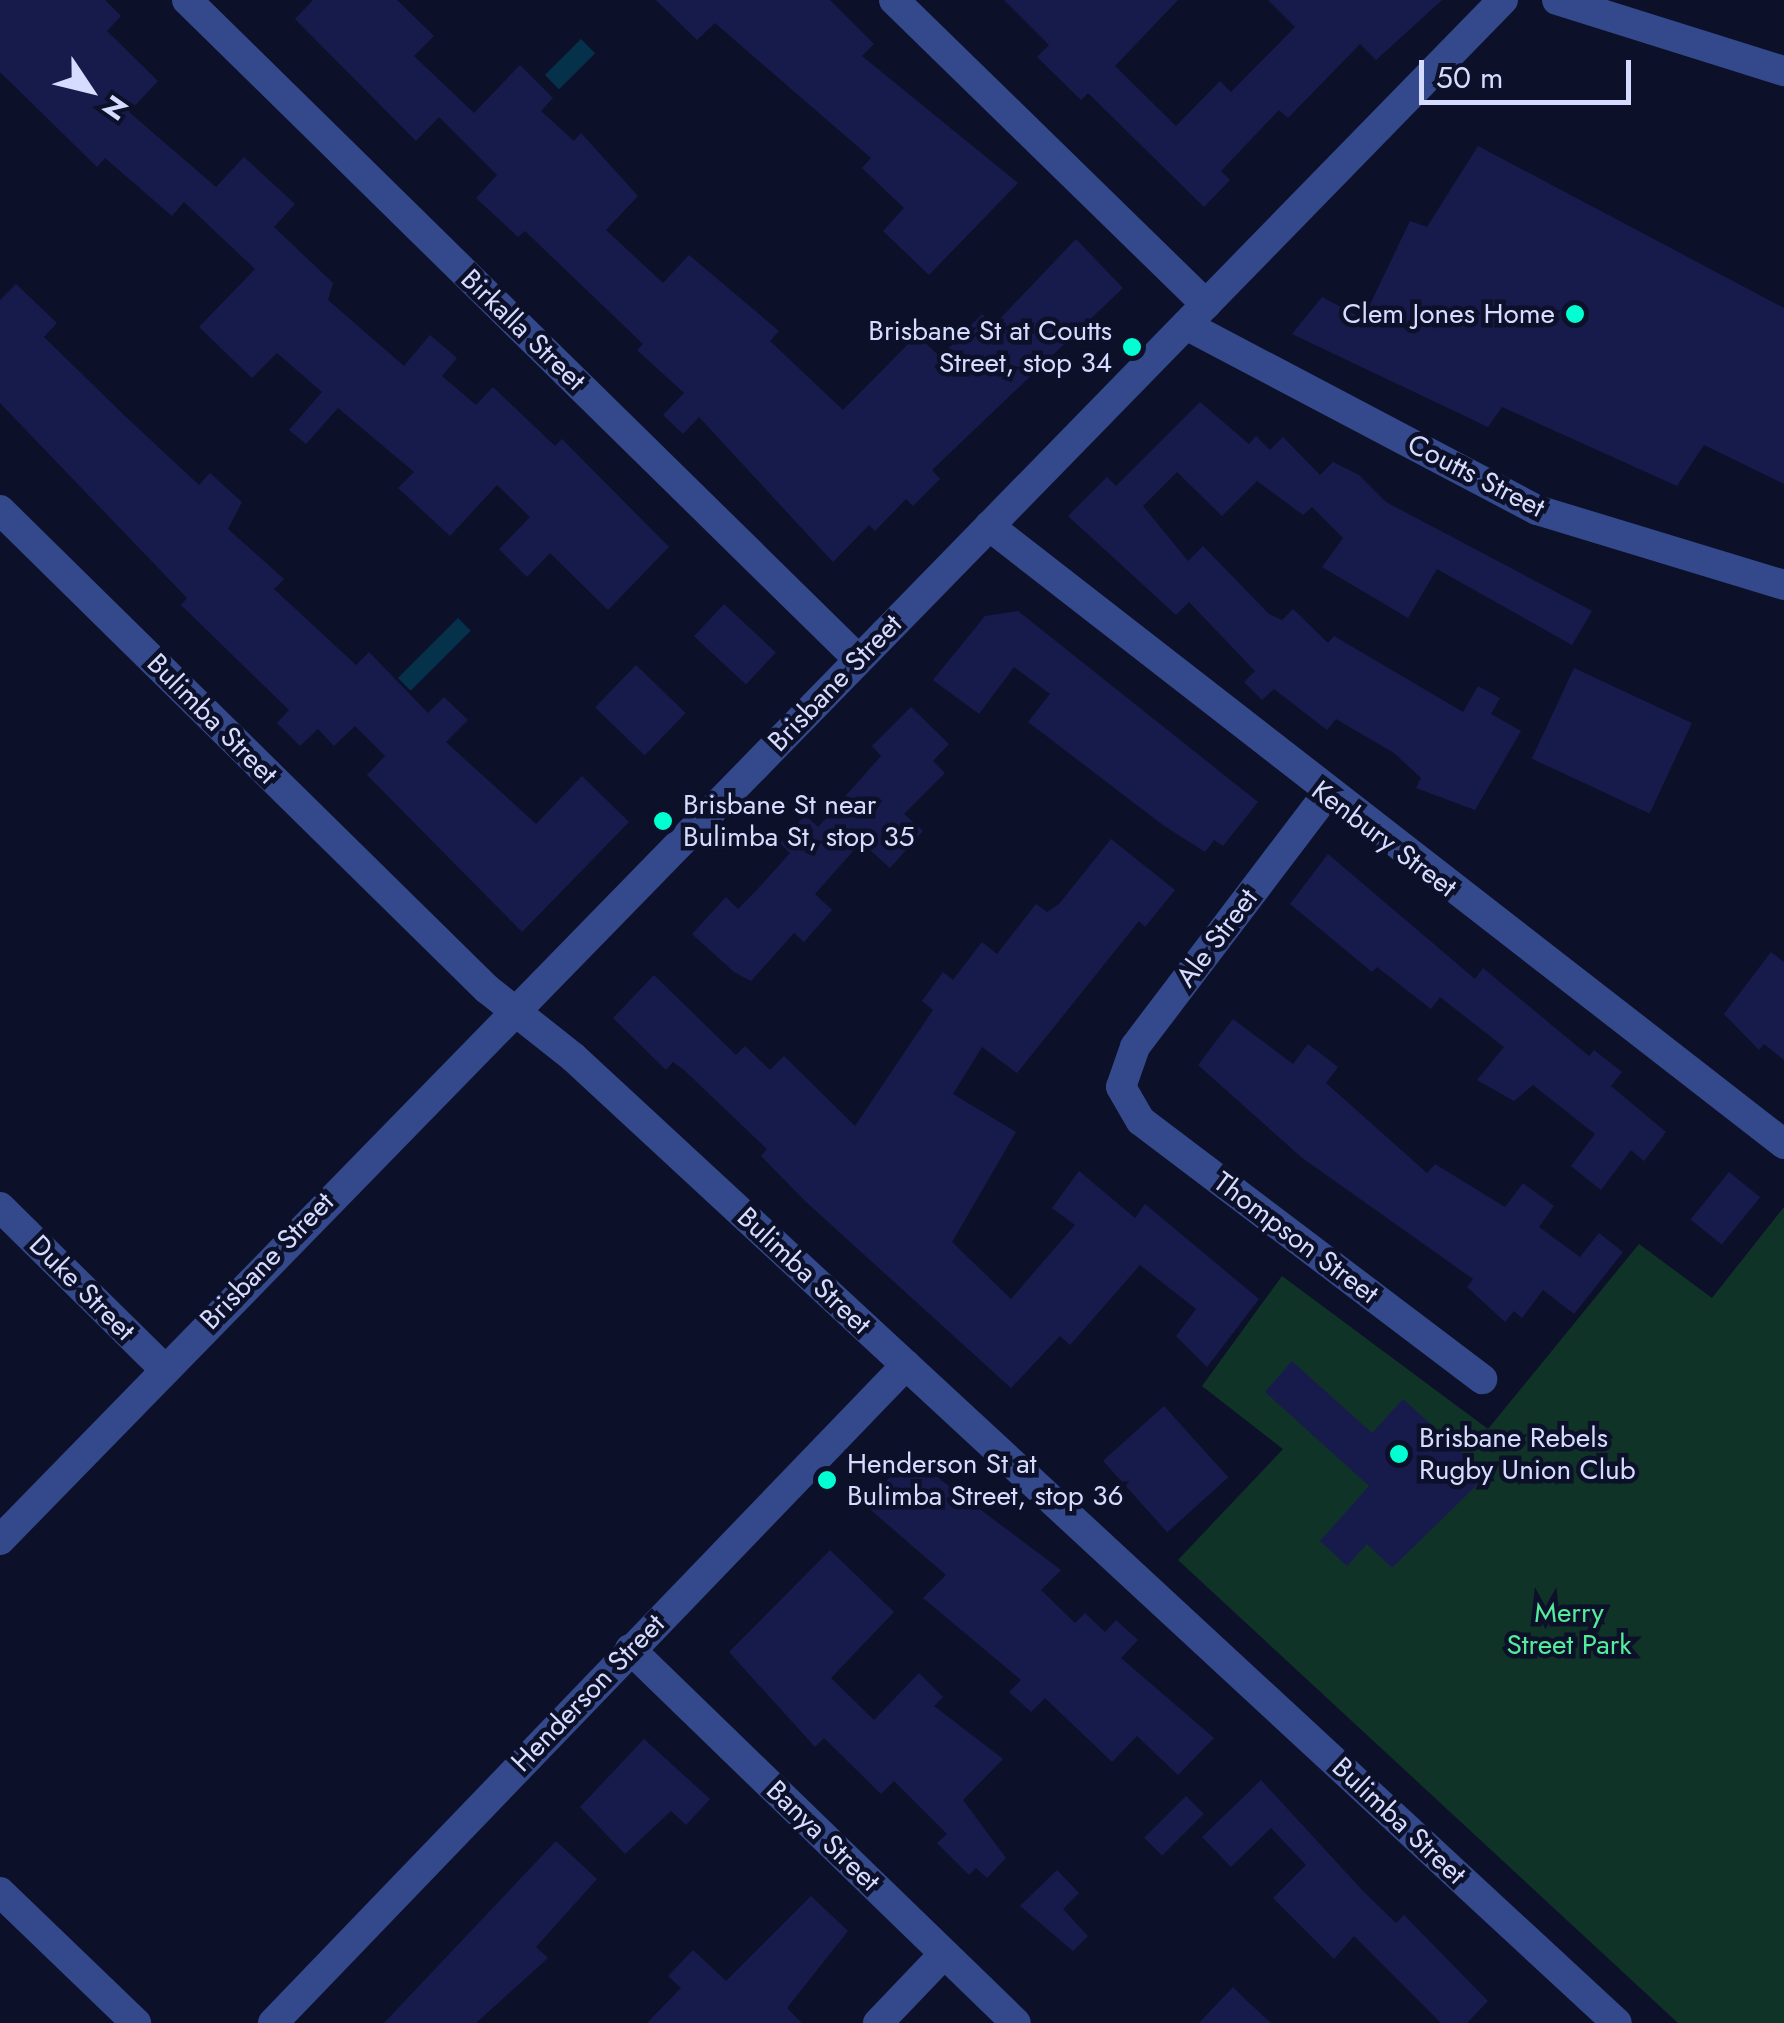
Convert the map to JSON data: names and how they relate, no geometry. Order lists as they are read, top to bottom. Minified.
{"streets":{"street":["Birkalla Street","Coutts Street","Brisbane Street","Bulimba Street","Kenbury Street","Ale Street","Thompson Street","Duke Street","Henderson Street","Banya Street"]},"crossings":[["Birkalla Street","Brisbane Street"],["Coutts Street","Brisbane Street"],["Brisbane Street","Bulimba Street"],["Brisbane Street","Kenbury Street"],["Brisbane Street","Duke Street"],["Bulimba Street","Henderson Street"],["Kenbury Street","Ale Street"],["Ale Street","Thompson Street"],["Henderson Street","Banya Street"]],"parks":["Merry Street Park"],"places":["Clem Jones Home","Brisbane St at Coutts Street, stop 34","Brisbane St near Bulimba St, stop 35","Brisbane Rebels Rugby Union Club","Henderson St at Bulimba Street, stop 36"],"scale_bar":"50 m","north":"bottom right"}
